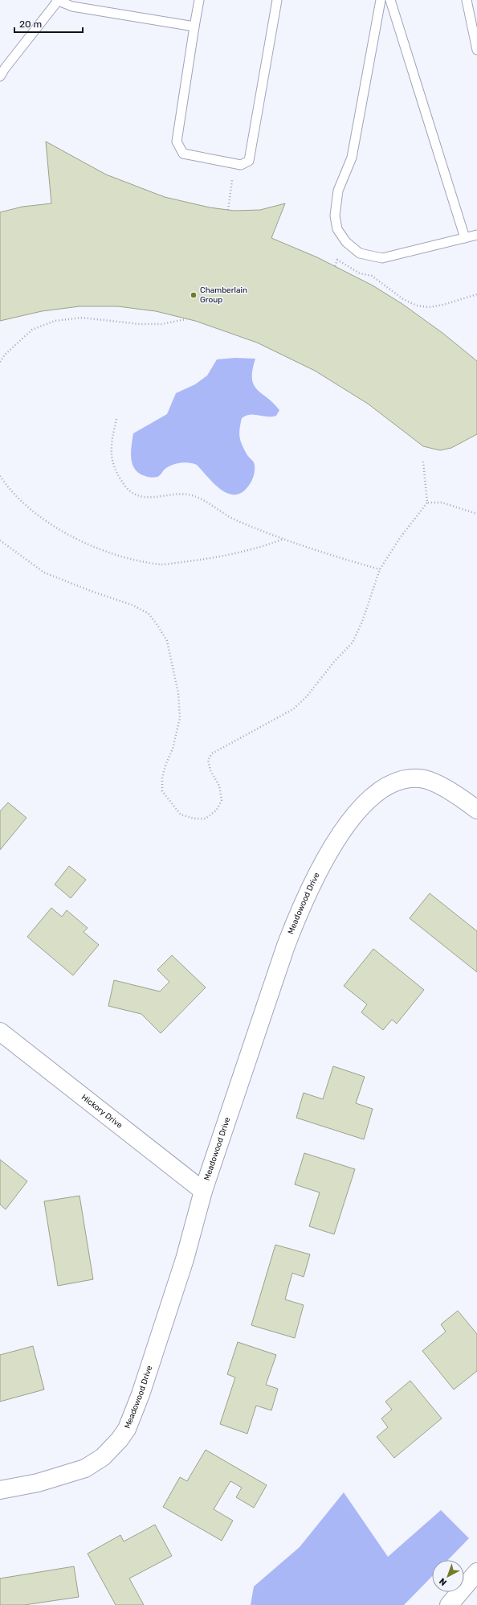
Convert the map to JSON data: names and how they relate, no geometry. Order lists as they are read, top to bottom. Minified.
{"streets":{"street":["Meadowood Drive","Hickory Drive"]},"crossings":[["Meadowood Drive","Hickory Drive"]],"places":["Chamberlain Group"],"scale_bar":"20 m","north":"bottom left"}
